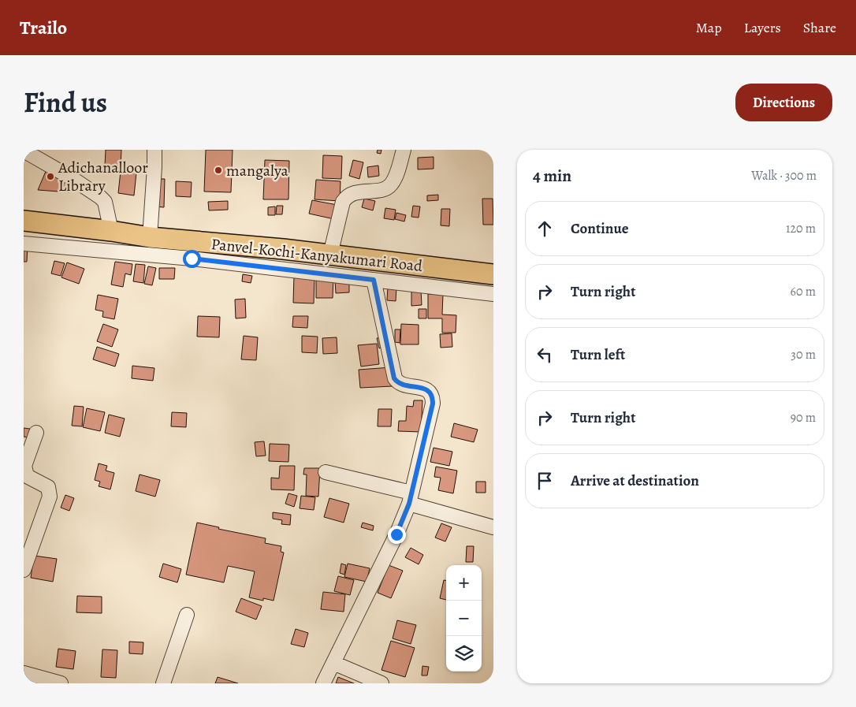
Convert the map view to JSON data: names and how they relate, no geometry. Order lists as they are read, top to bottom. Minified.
{"streets":{"highway":["Panvel-Kochi-Kanyakumari Road"]},"places":["mangalya","Adichanalloor Library"],"page":{"header":"Trailo","nav":["Map","Layers","Share"],"title":"Find us","buttons":"Directions","heading":["4 min","Walk · 300 m"],"list":[["Continue","120 m"],["Turn right","60 m"],["Turn left","30 m"],["Turn right","90 m"],"Arrive at destination"],"map_buttons":["+","−"]}}
